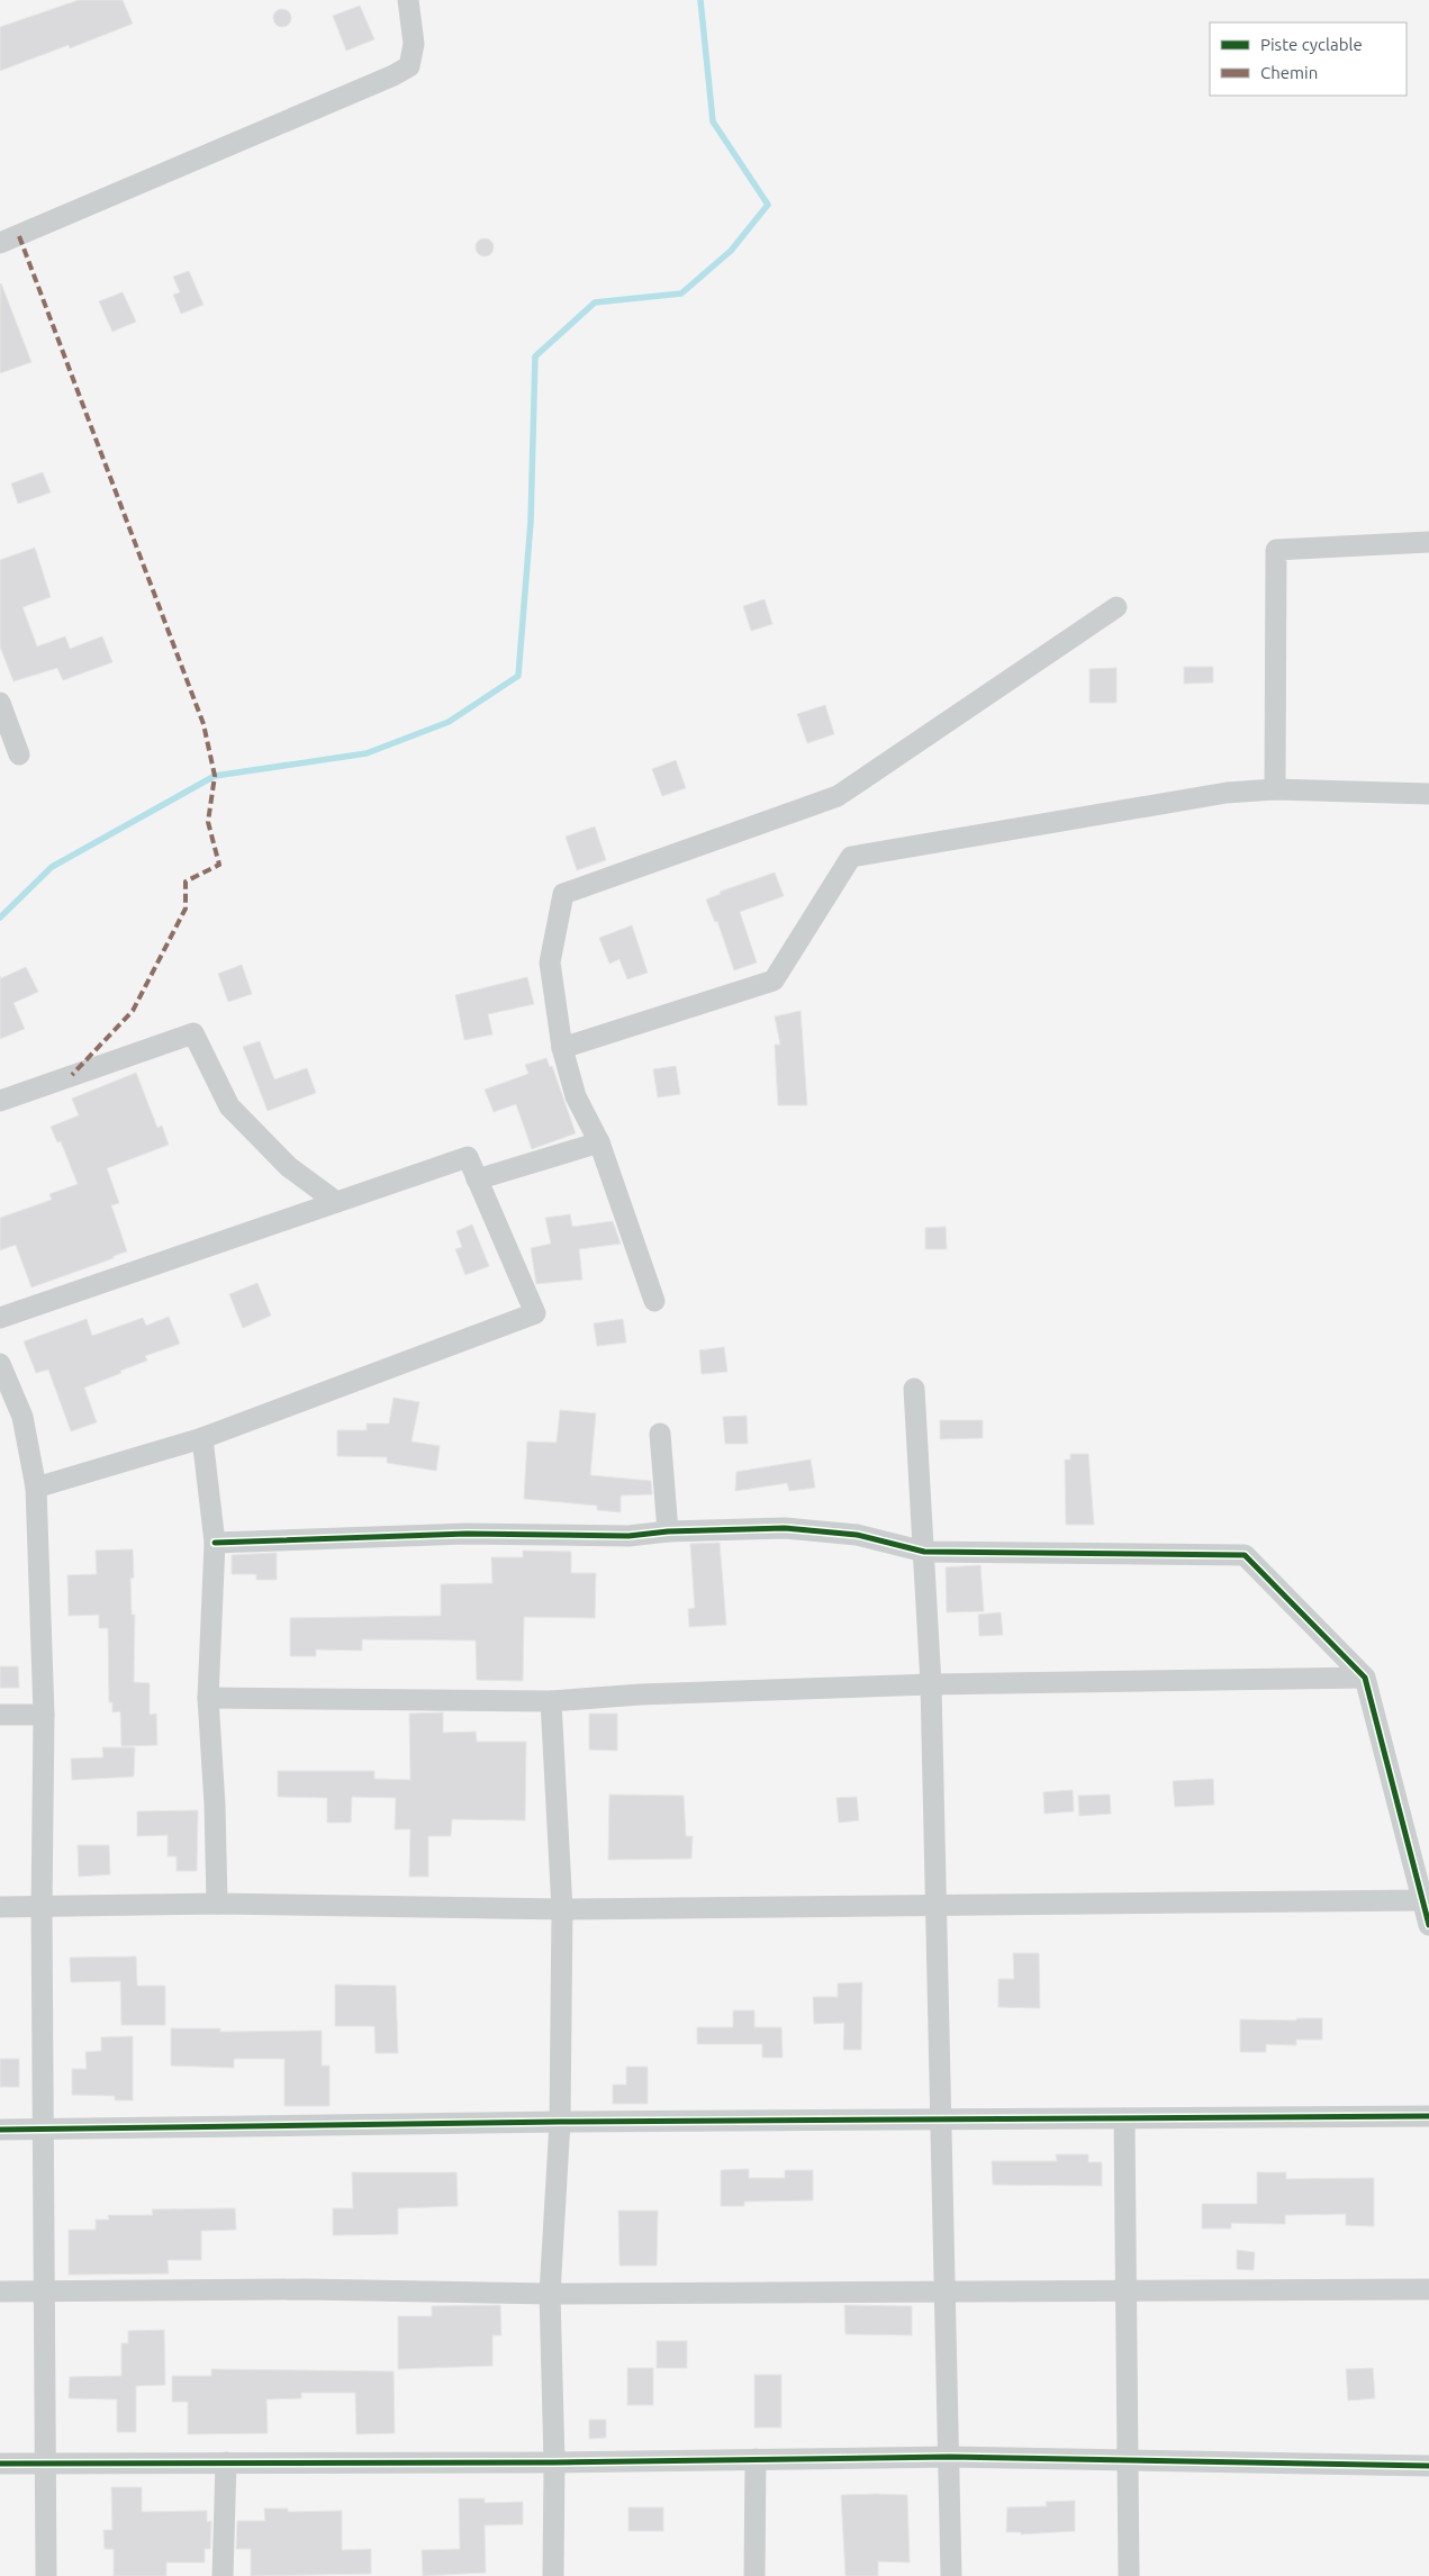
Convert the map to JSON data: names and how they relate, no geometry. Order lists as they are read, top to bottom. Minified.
{"legend":["Piste cyclable","Chemin"]}
